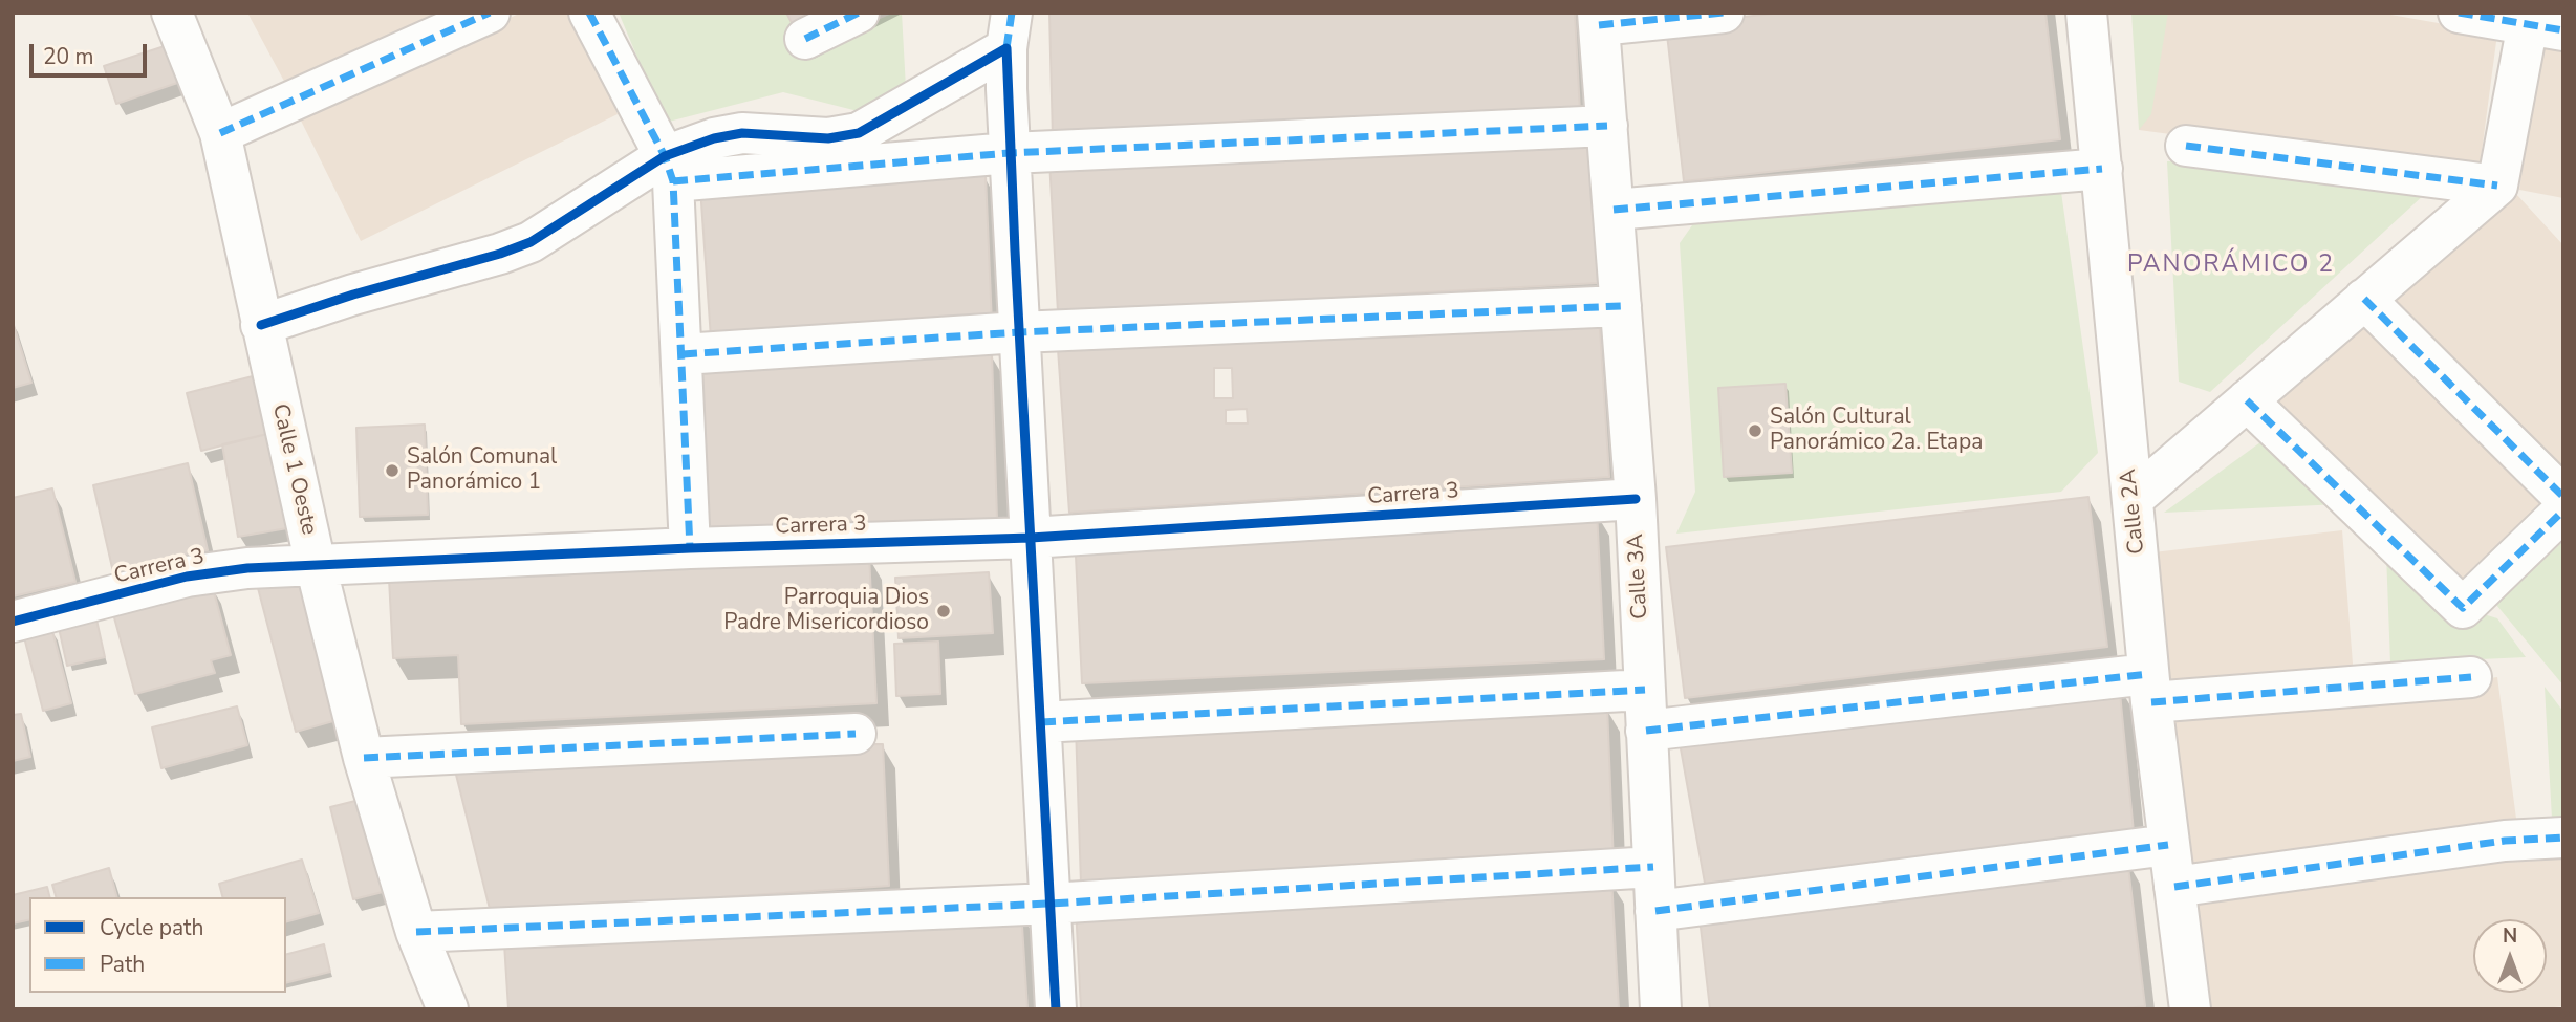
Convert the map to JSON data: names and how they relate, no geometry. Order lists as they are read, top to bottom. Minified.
{"streets":{"street":["Calle 1 Oeste","Carrera 3","Calle 2A","Calle 3A"]},"crossings":[["Calle 1 Oeste","Carrera 3"],["Carrera 3","Calle 3A"]],"districts":["PANORÁMICO 2"],"places":["Salón Cultural Panorámico 2a. Etapa","Salón Comunal Panorámico 1","Parroquia Dios Padre Misericordioso"],"legend":["Cycle path","Path"],"scale_bar":"20 m","north":"top"}
